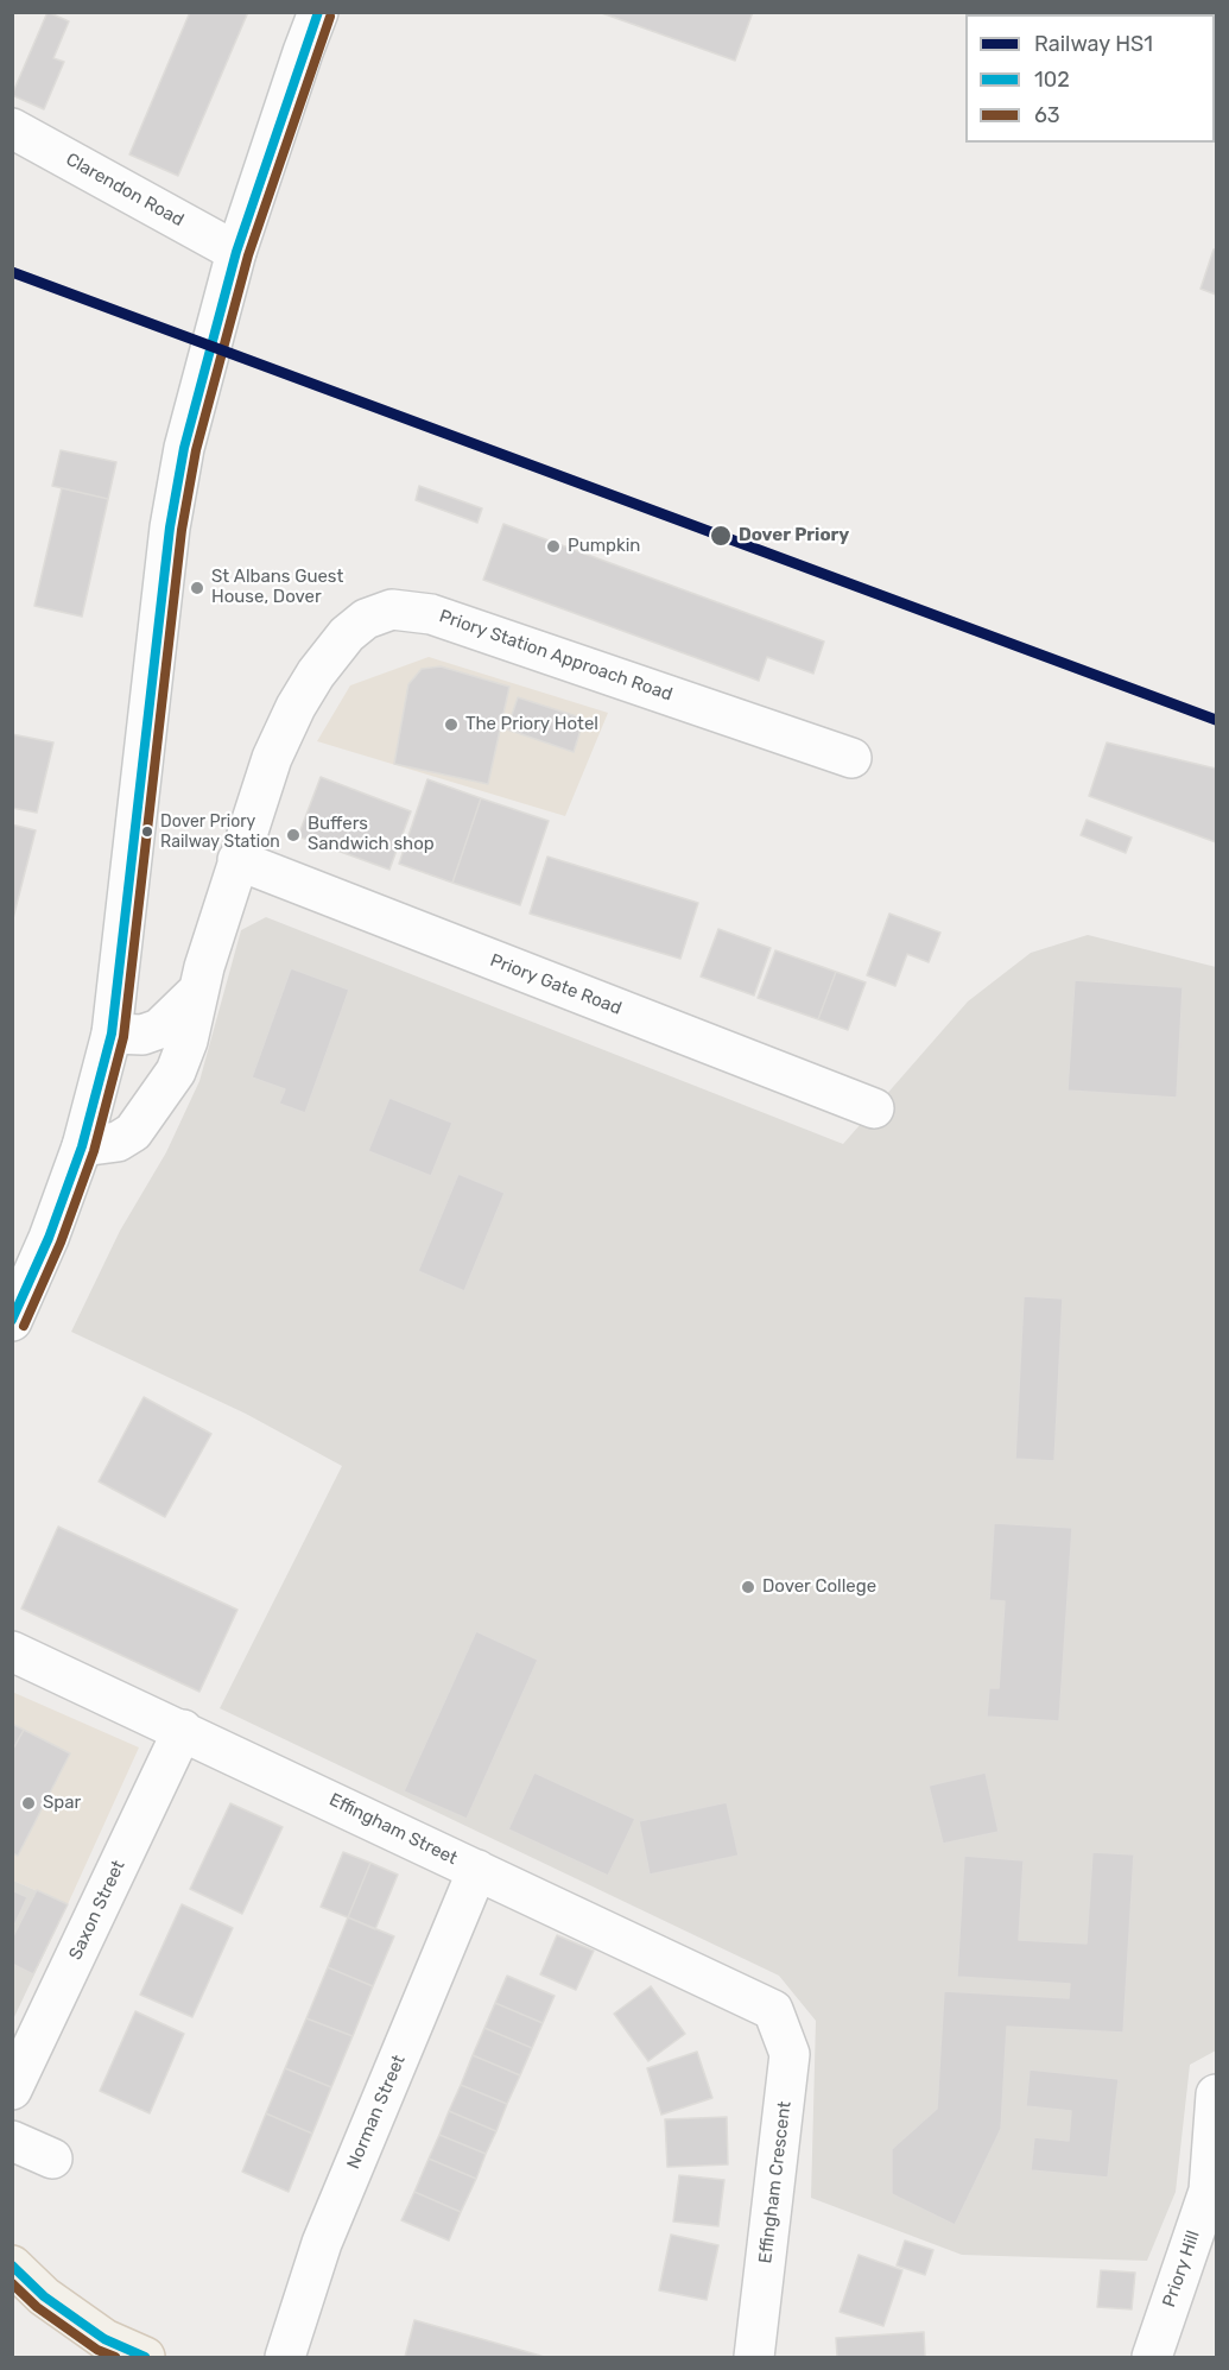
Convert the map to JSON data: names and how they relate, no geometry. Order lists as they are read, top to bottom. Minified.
{"streets":{"street":["Clarendon Road","Priory Station Approach Road","Priory Gate Road","Effingham Street","Saxon Street","Norman Street","Effingham Crescent","Priory Hill"]},"crossings":[["Priory Station Approach Road","Priory Gate Road"],["Effingham Street","Saxon Street"],["Effingham Street","Norman Street"],["Effingham Street","Effingham Crescent"]],"places":["Dover Priory","Pumpkin","St Albans Guest House, Dover","The Priory Hotel","Dover Priory Railway Station","Buffers Sandwich shop","Dover College","Spar"],"lines":["transit line 102","transit line 63","rail line HS1"],"legend":["Railway HS1","102","63"]}
